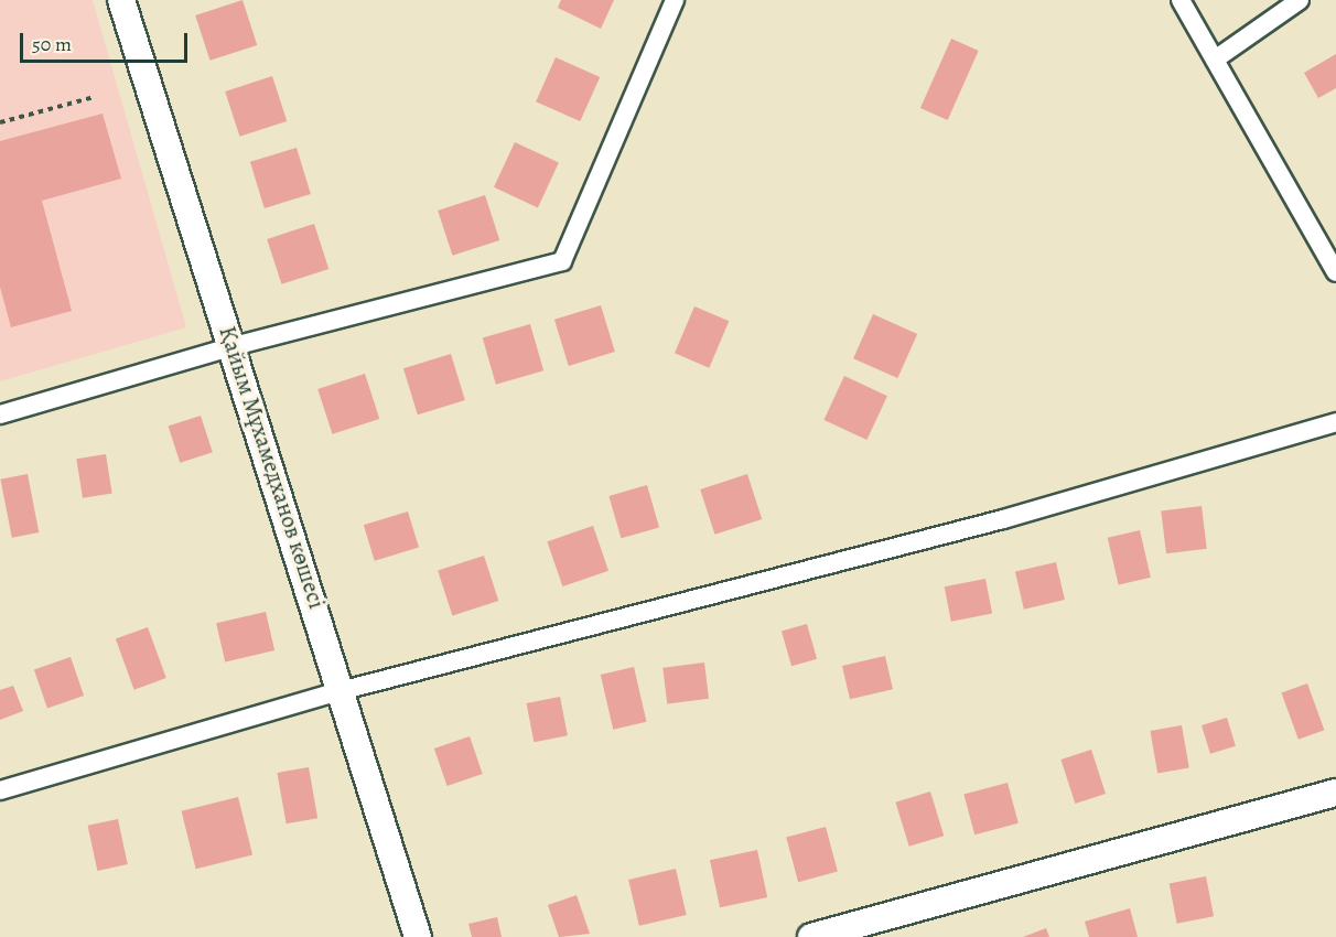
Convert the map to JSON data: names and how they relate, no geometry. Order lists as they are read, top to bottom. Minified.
{"streets":{"street":["Қайым Мұхамедханов көшесі"]},"scale_bar":"50 m"}
